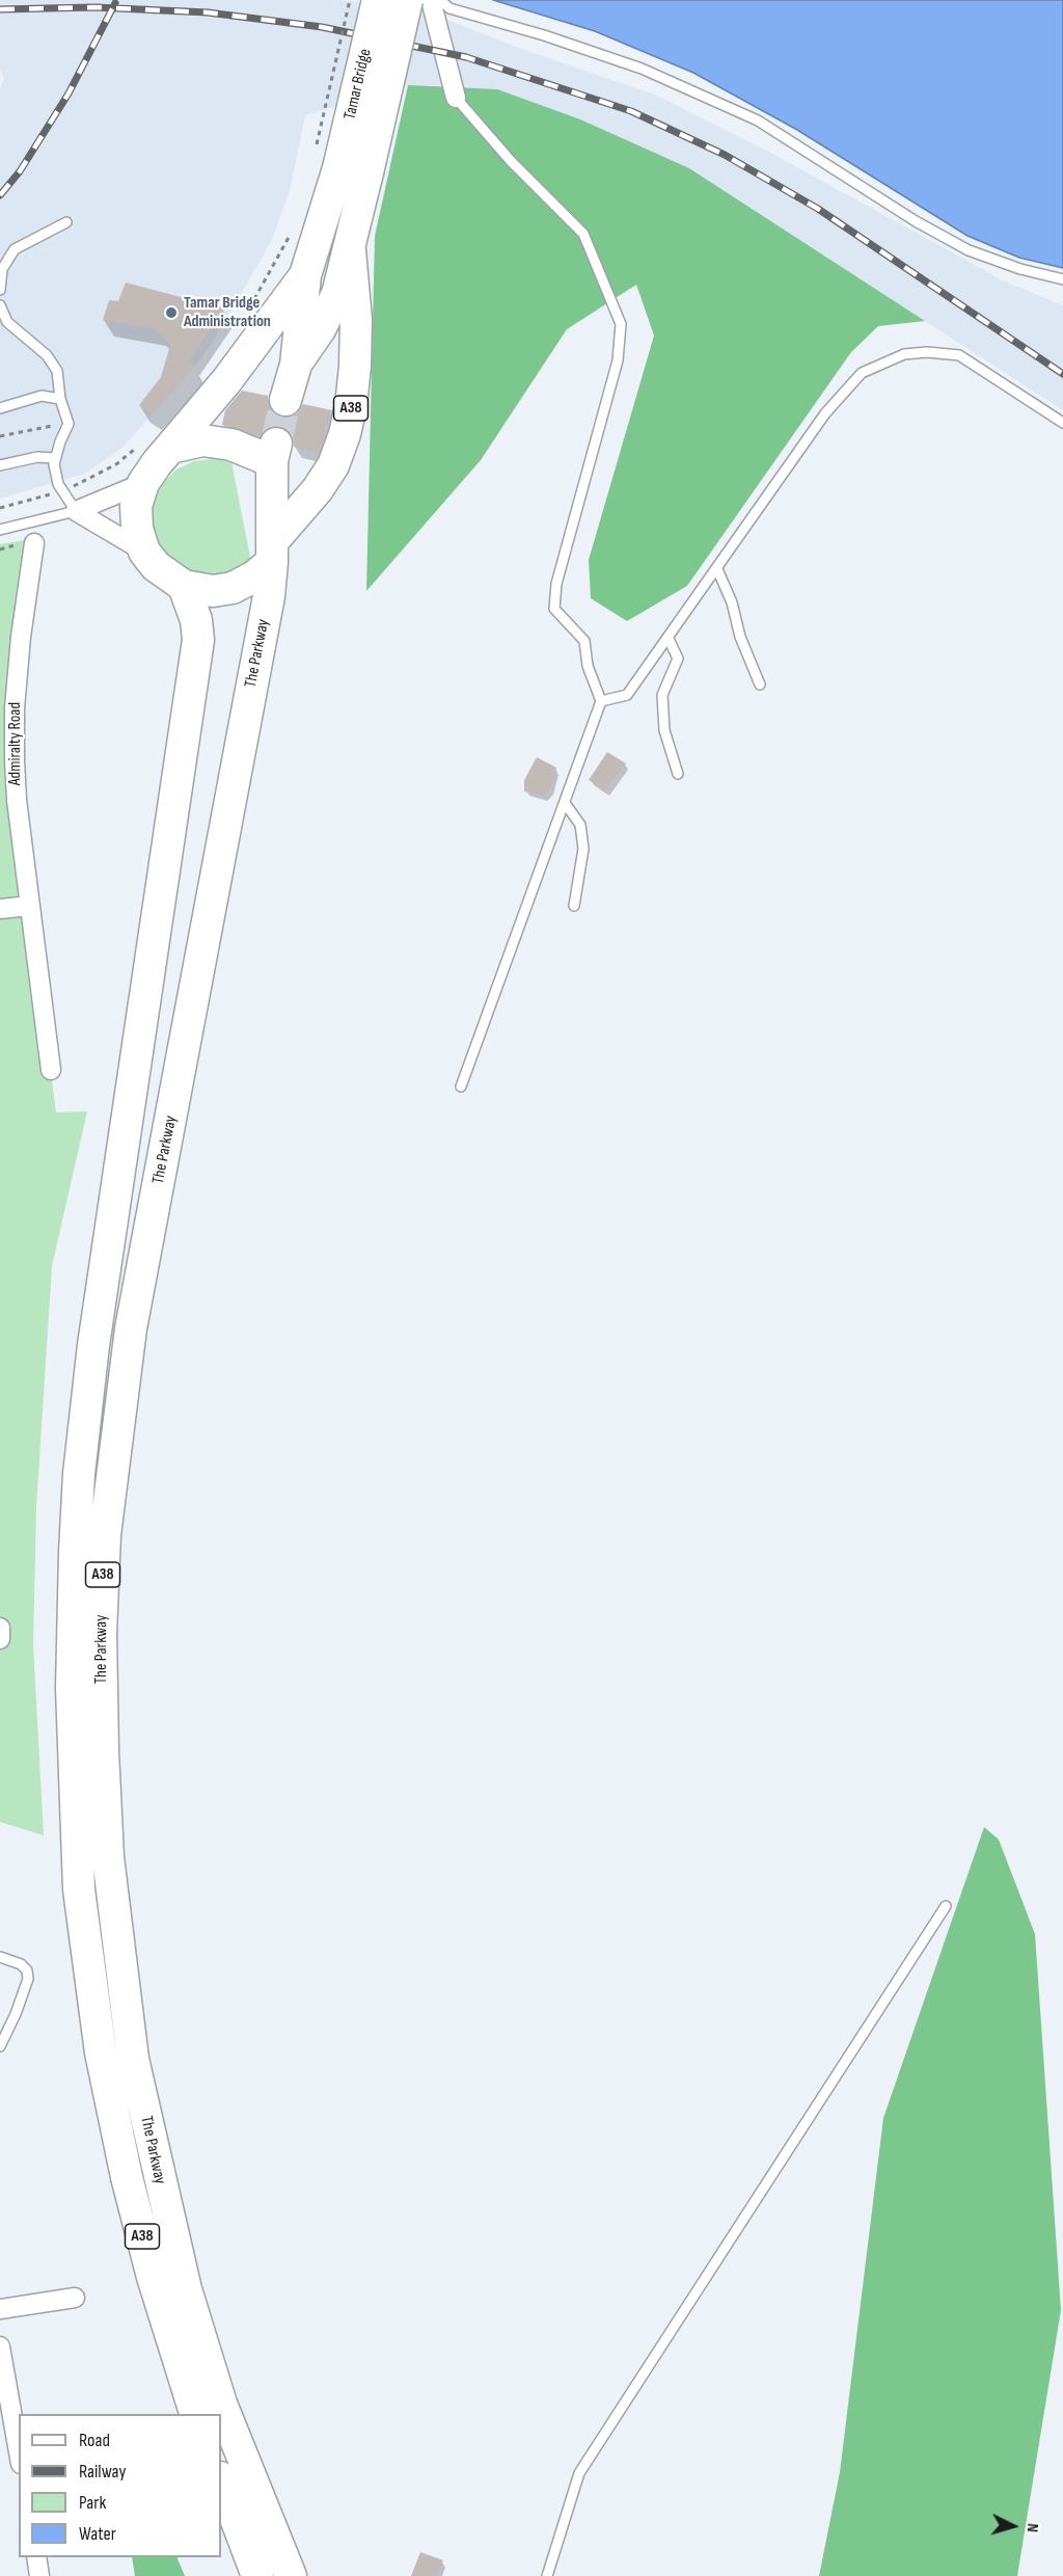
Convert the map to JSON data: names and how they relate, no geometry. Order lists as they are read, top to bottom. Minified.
{"streets":{"highway":["Tamar Bridge","A38","The Parkway"],"street":["Admiralty Road"]},"crossings":[["Tamar Bridge","A38"],["A38","The Parkway"]],"places":["Tamar Bridge Administration"],"legend":["Road","Railway","Park","Water"],"north":"right"}
